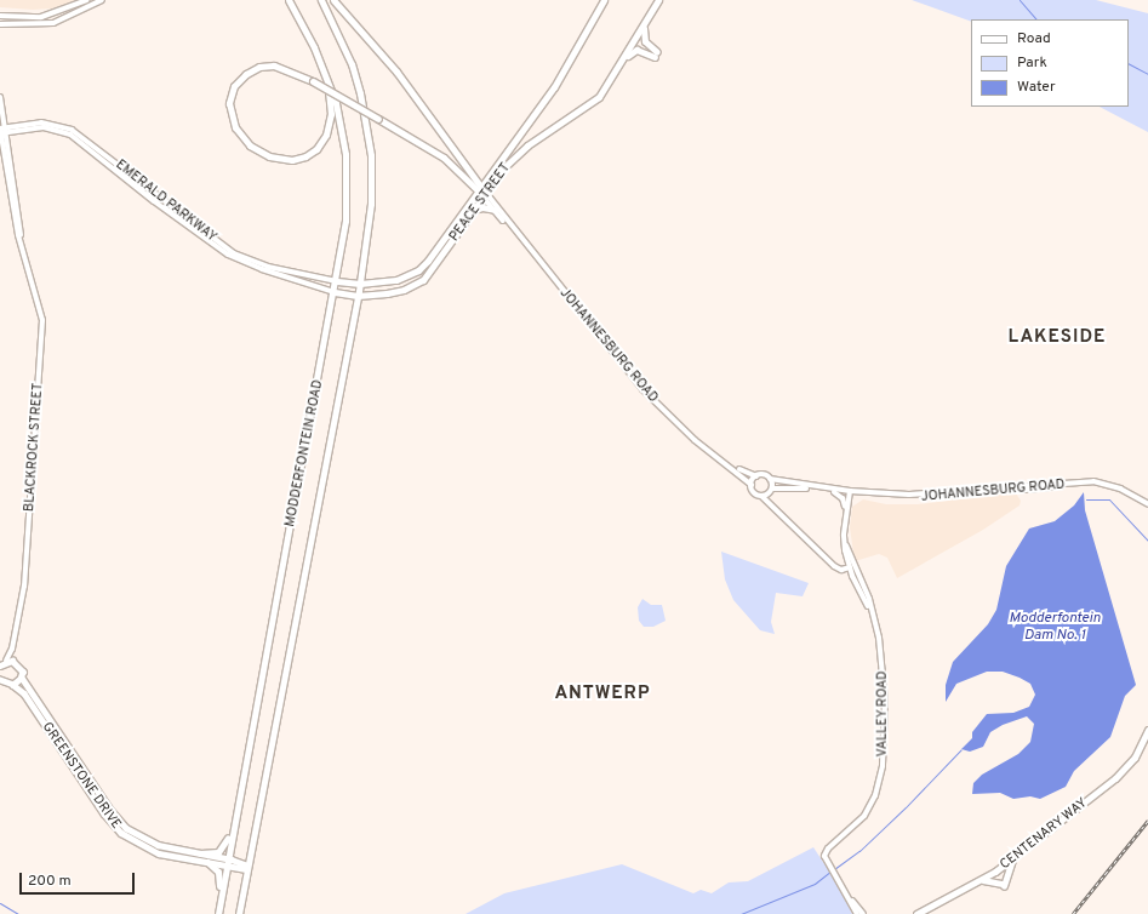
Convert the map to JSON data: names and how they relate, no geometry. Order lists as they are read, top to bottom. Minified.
{"streets":{"main road":["PEACE STREET","MODDERFONTEIN ROAD","GREENSTONE DRIVE","CENTENARY WAY"],"street":["EMERALD PARKWAY","JOHANNESBURG ROAD","BLACKROCK STREET","VALLEY ROAD"]},"crossings":[["EMERALD PARKWAY","PEACE STREET"],["EMERALD PARKWAY","BLACKROCK STREET"],["EMERALD PARKWAY","MODDERFONTEIN ROAD"],["PEACE STREET","JOHANNESBURG ROAD"],["PEACE STREET","MODDERFONTEIN ROAD"],["BLACKROCK STREET","GREENSTONE DRIVE"],["MODDERFONTEIN ROAD","GREENSTONE DRIVE"]],"districts":["LAKESIDE","ANTWERP"],"water":["Modderfontein Dam No. 1"],"legend":["Road","Park","Water"],"scale_bar":"200 m"}
